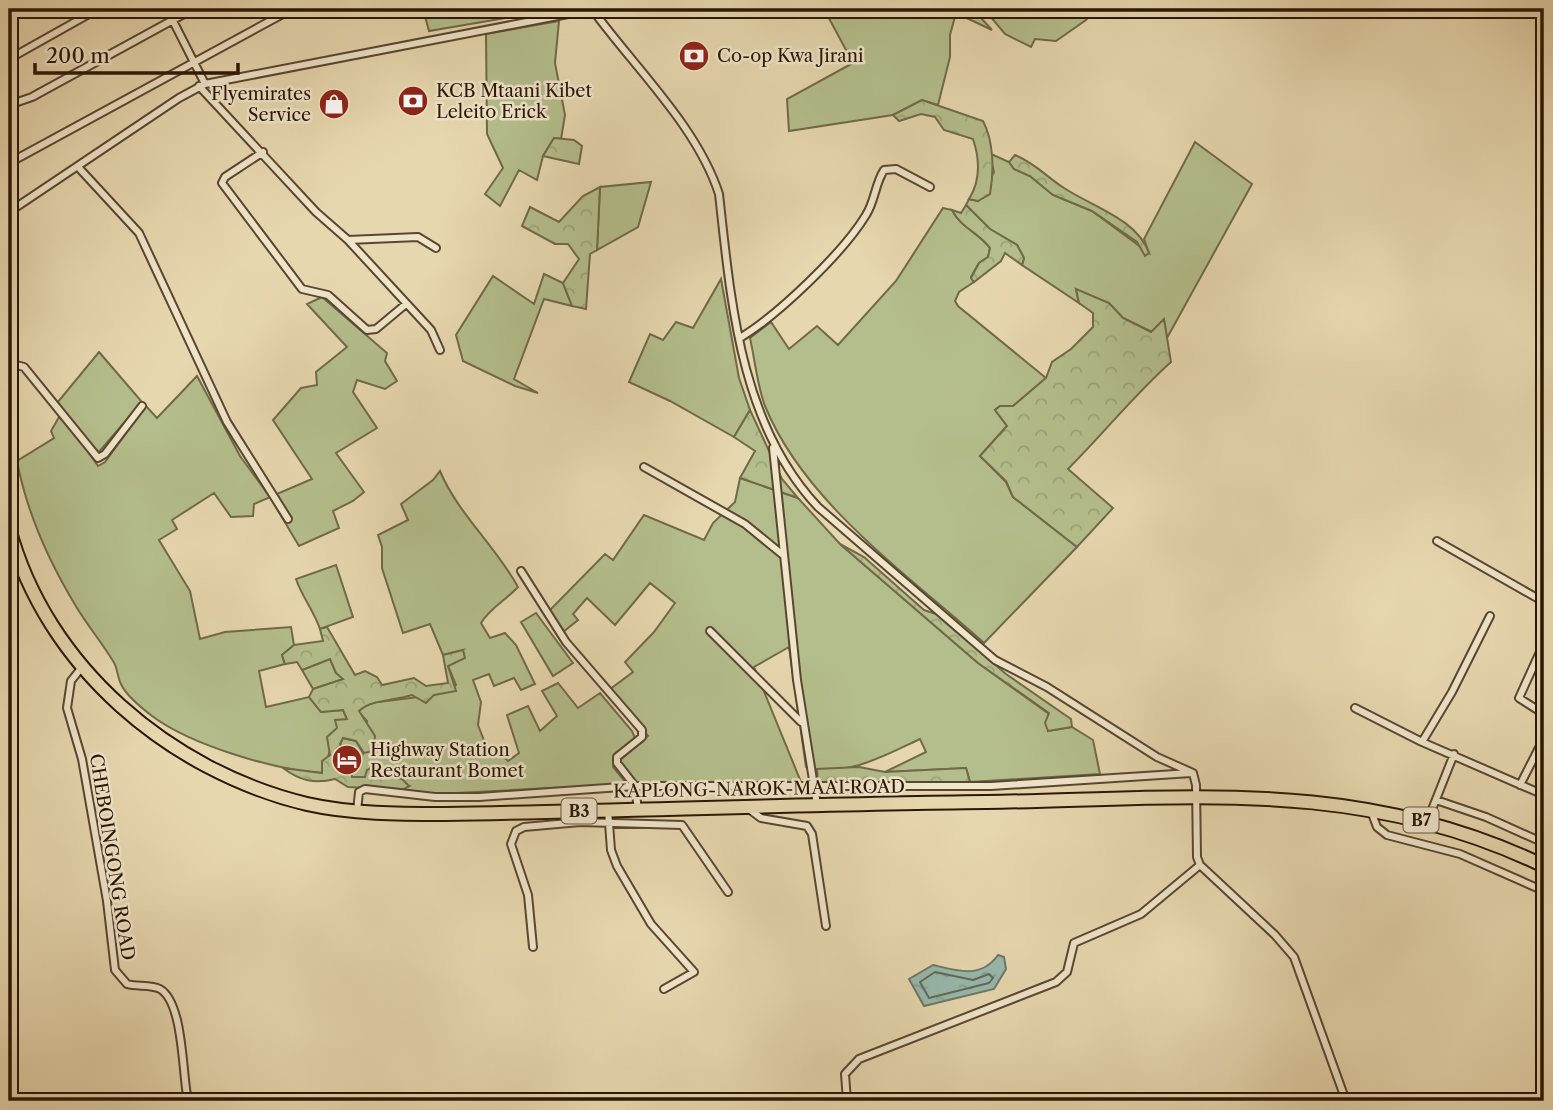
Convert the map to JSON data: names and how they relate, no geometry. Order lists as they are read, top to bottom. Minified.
{"streets":{"highway":["KAPLONG-NAROK-MAAI ROAD","B3","B7"],"street":["CHEBOINGONG ROAD"]},"crossings":[["KAPLONG-NAROK-MAAI ROAD","CHEBOINGONG ROAD"]],"places":{"bank":["Co-op Kwa Jirani","KCB Mtaani Kibet Leleito Erick"],"shop":["Flyemirates Service"],"hotel":["Highway Station Restaurant Bomet"]},"scale_bar":"200 m"}
